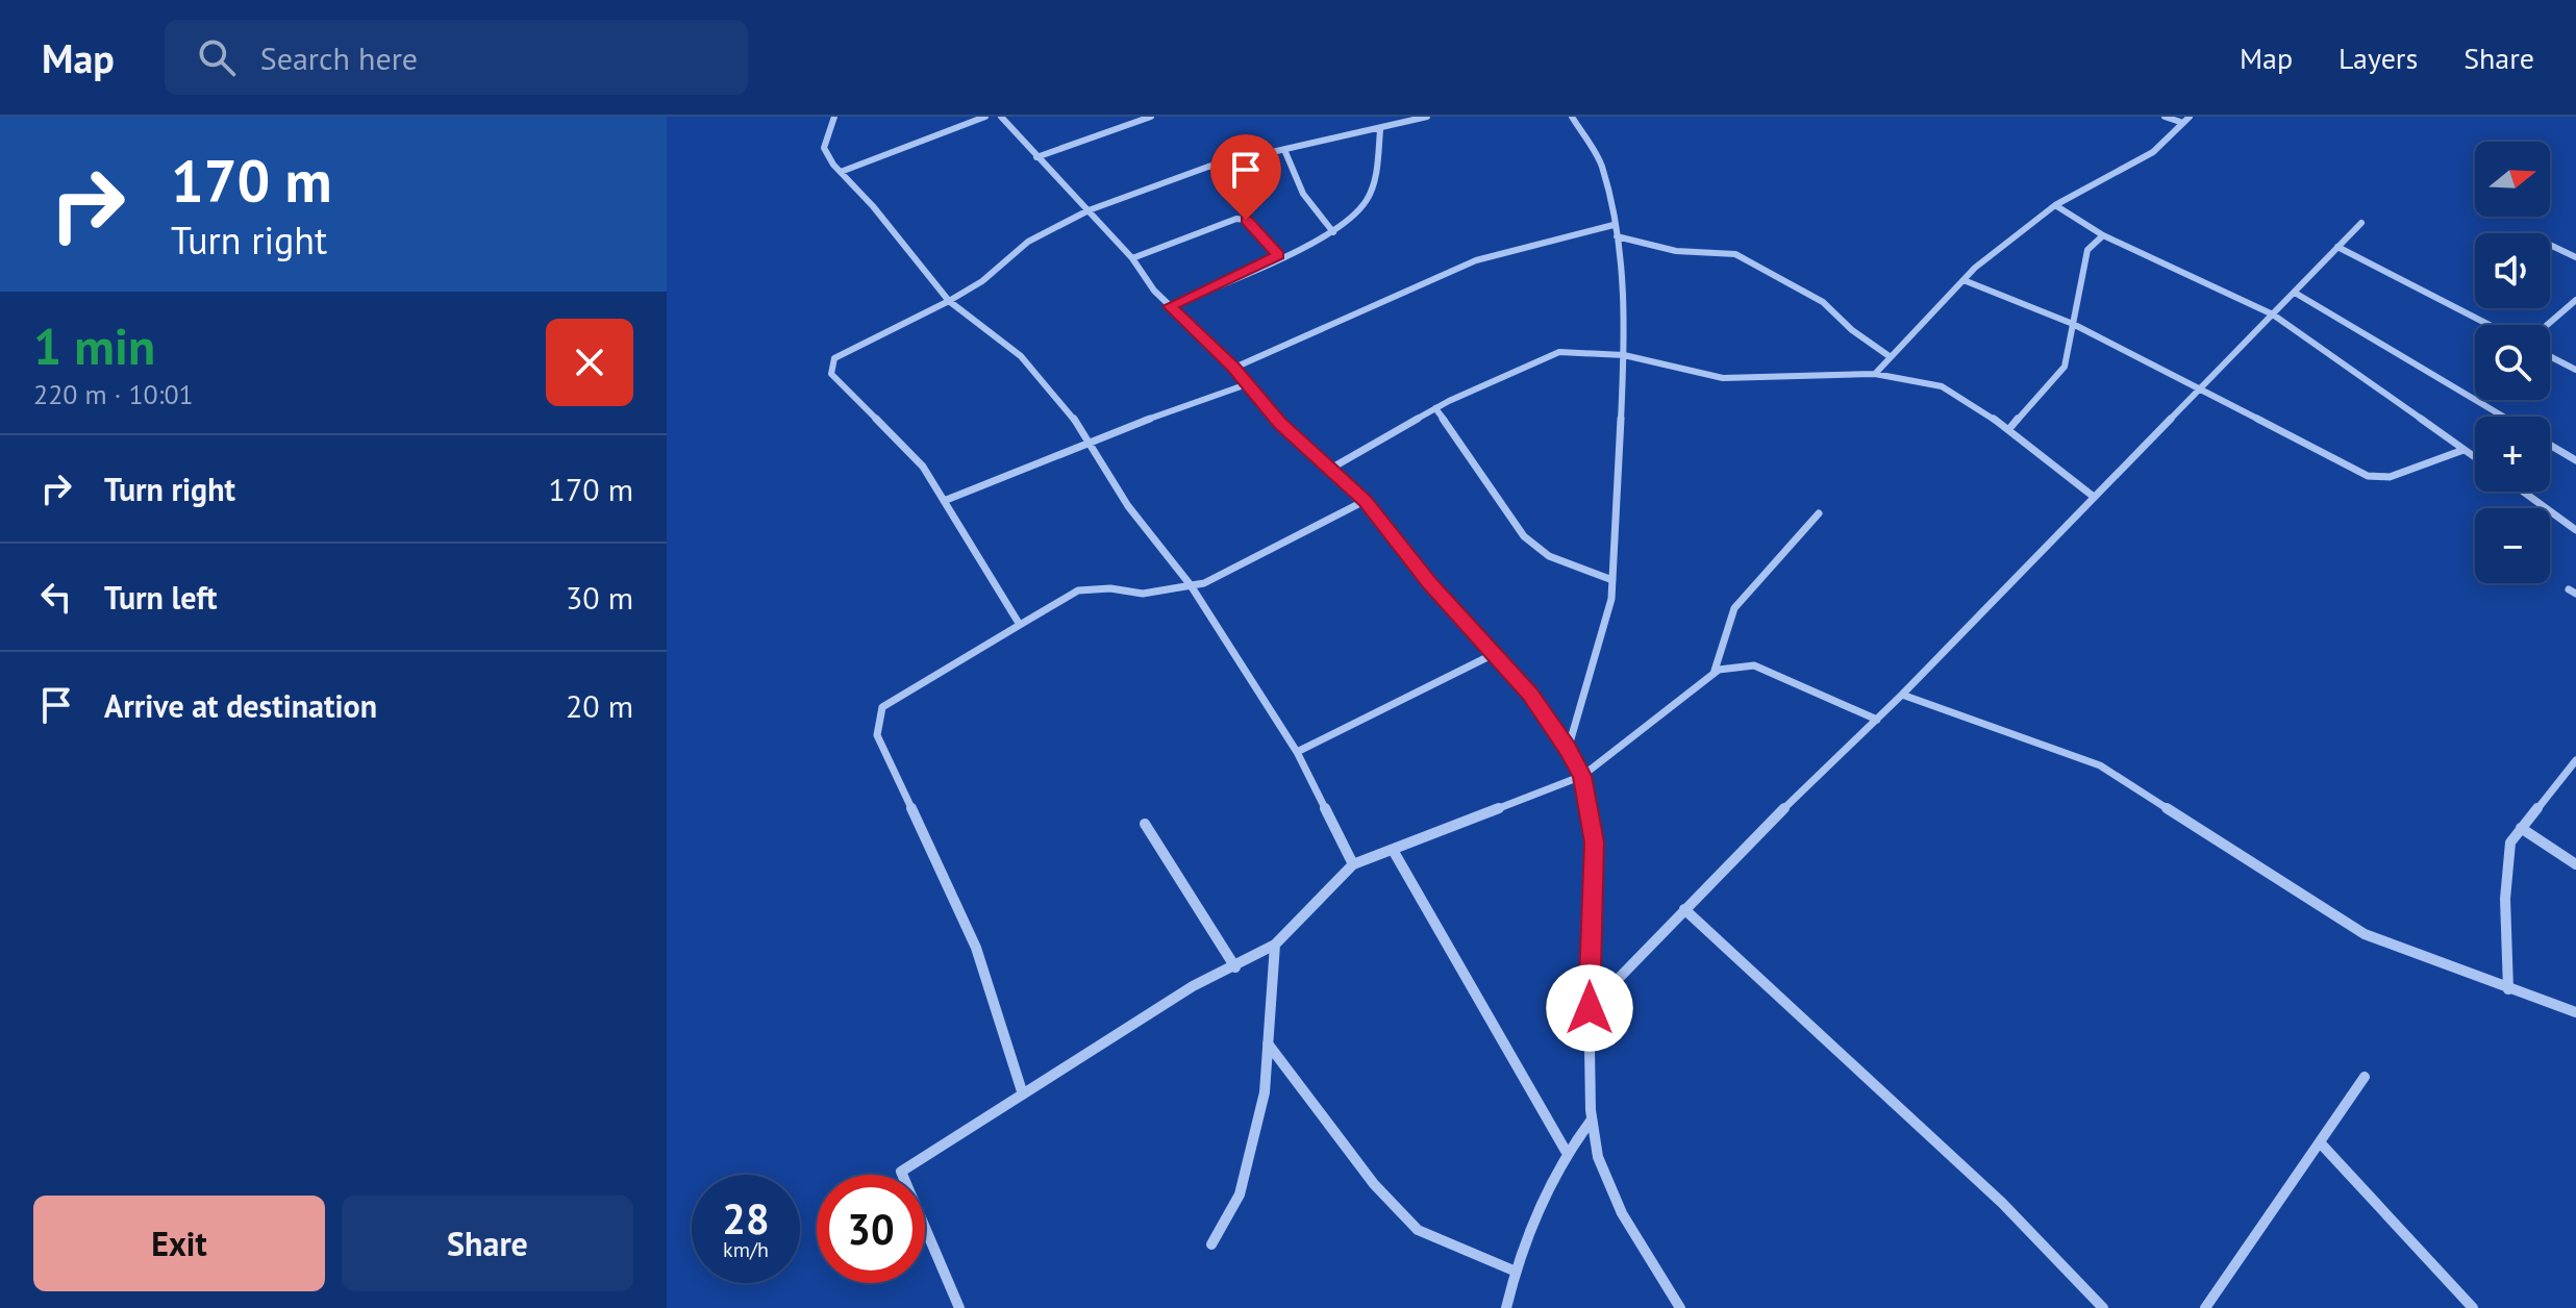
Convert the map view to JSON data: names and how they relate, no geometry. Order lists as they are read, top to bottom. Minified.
{"north":"right","page":{"header":"Map","search":"Search here","nav":["Map","Layers","Share"],"turn":["170 m","Turn right"],"map_buttons":["+","−"],"heading":["1 min","220 m · 10:01"],"list":[{"name":"Turn right","value":"170 m"},{"name":"Turn left","value":"30 m"},{"name":"Arrive at destination","value":"20 m"}],"speed":"28 km/h","limit":"30","buttons":["Exit","Share"]}}
